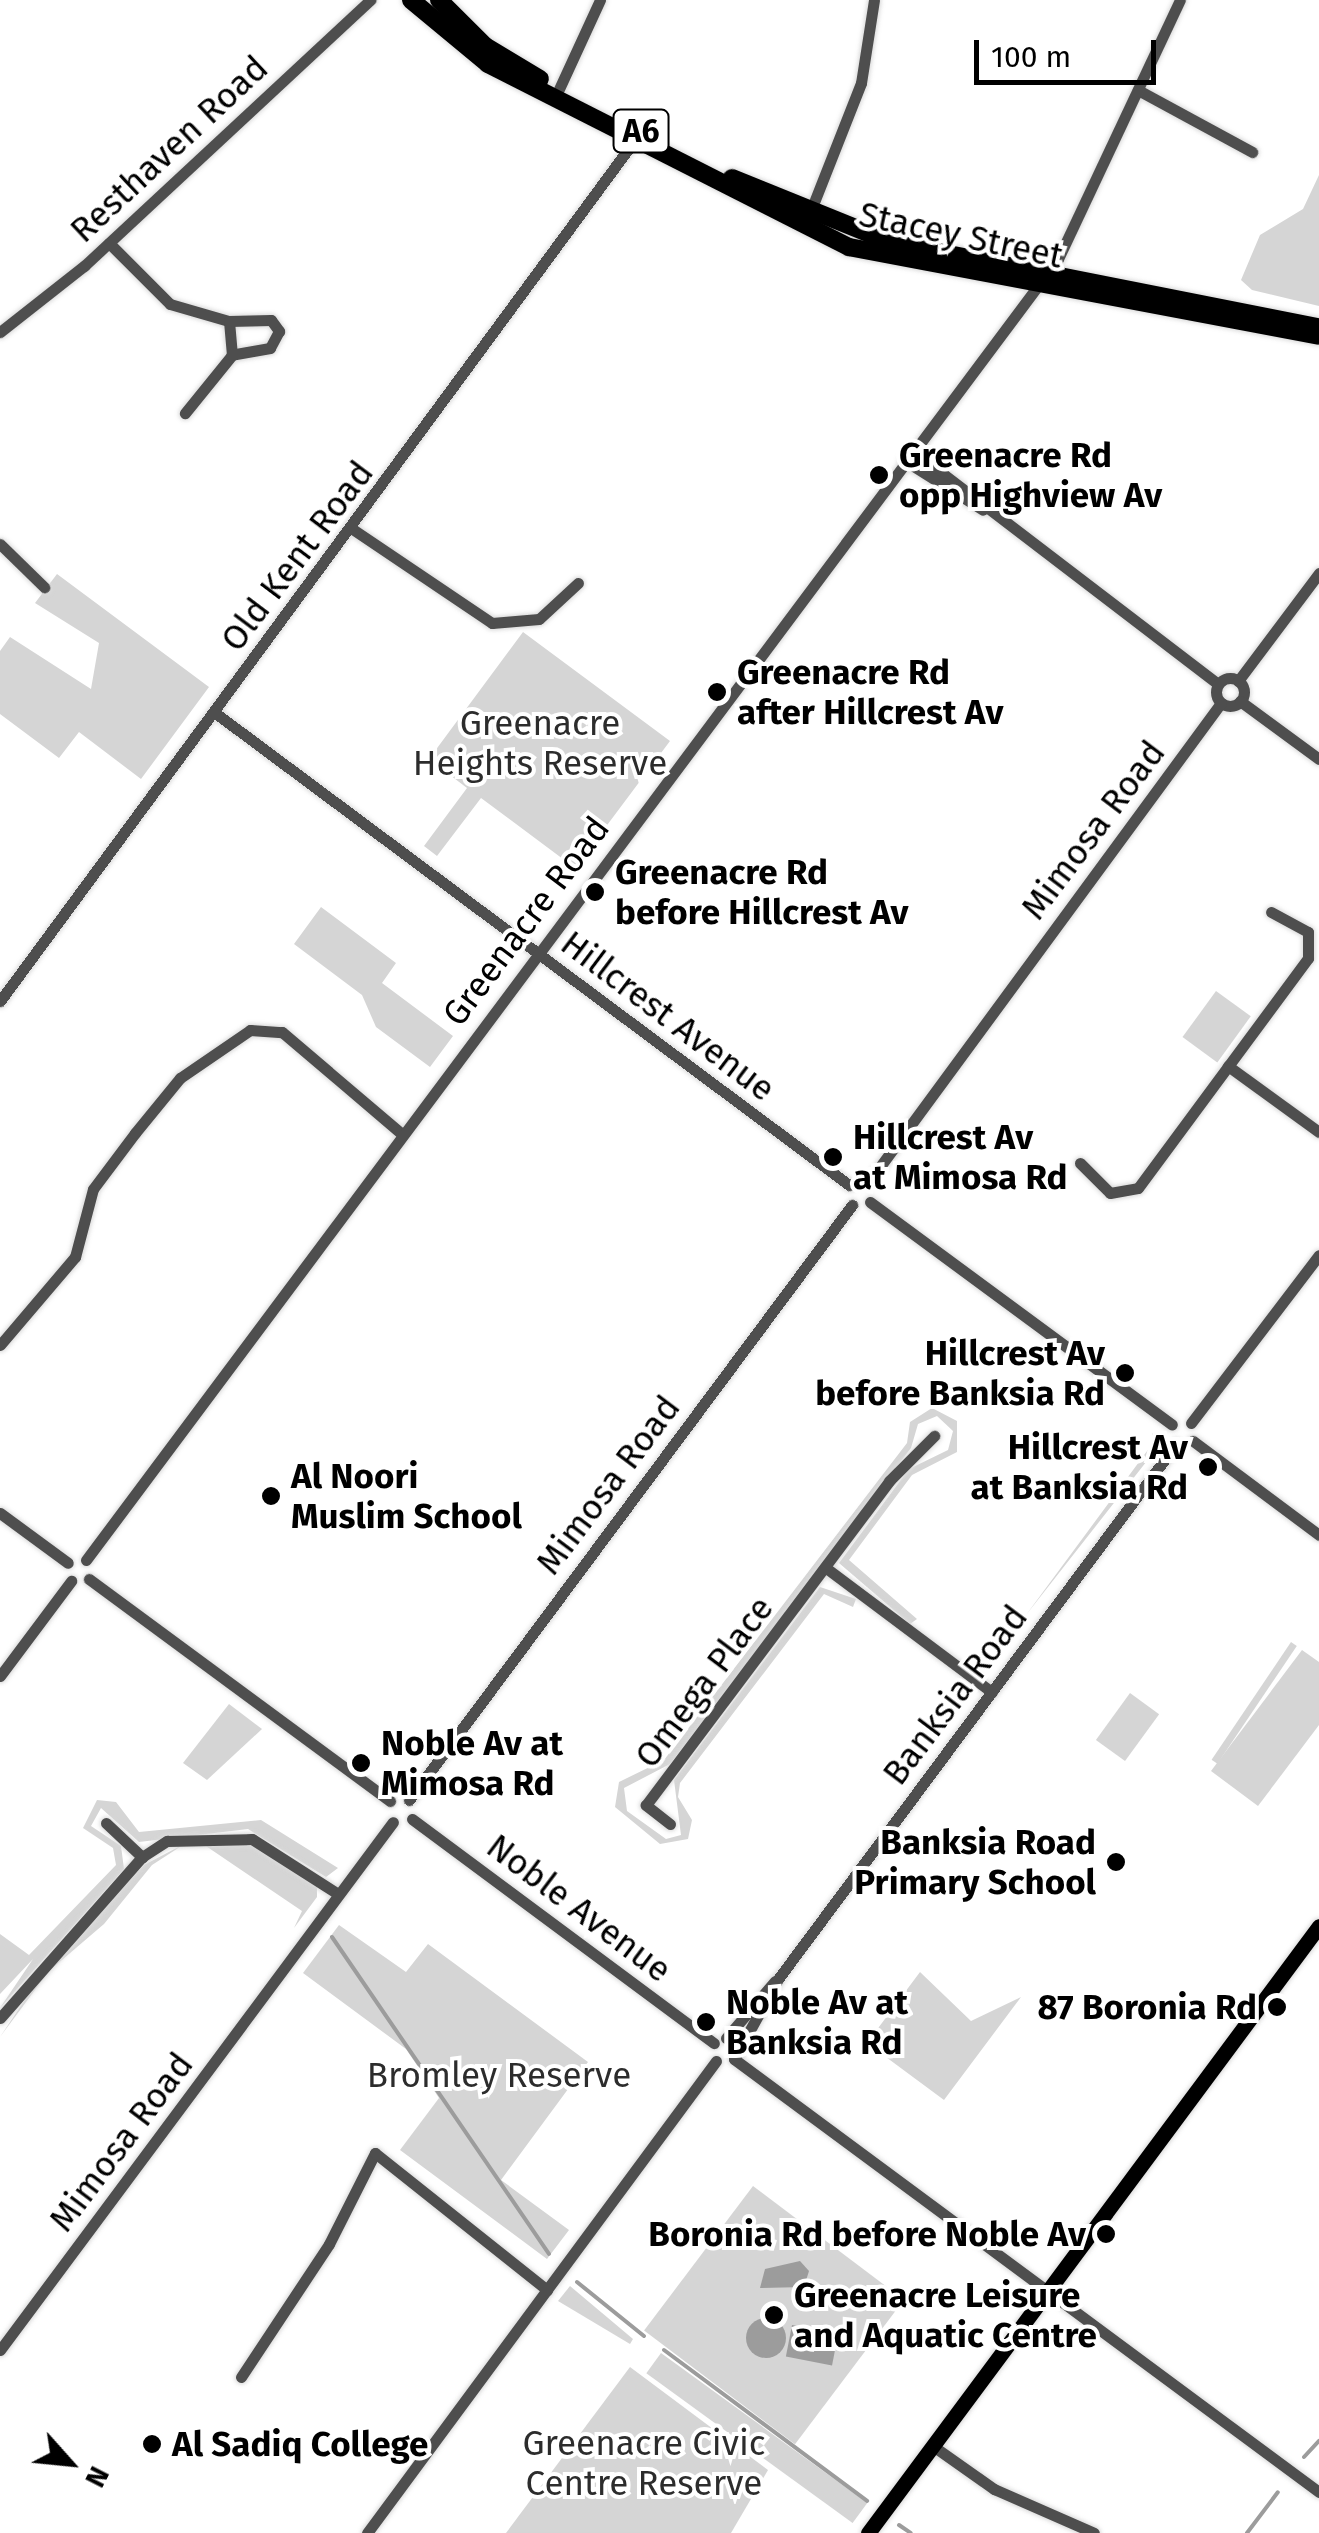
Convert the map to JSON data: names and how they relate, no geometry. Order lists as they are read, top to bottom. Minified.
{"streets":{"highway":["A6","Stacey Street"],"street":["Resthaven Road","Old Kent Road","Mimosa Road","Greenacre Road","Hillcrest Avenue","Omega Place","Banksia Road","Noble Avenue"]},"crossings":[["Stacey Street","Old Kent Road"],["Stacey Street","Greenacre Road"],["Old Kent Road","Hillcrest Avenue"],["Greenacre Road","Hillcrest Avenue"],["Banksia Road","Noble Avenue"]],"parks":["Greenacre Heights Reserve","Bromley Reserve","Greenacre Civic Centre Reserve"],"places":["Greenacre Rd opp Highview Av","Greenacre Rd after Hillcrest Av","Greenacre Rd before Hillcrest Av","Hillcrest Av at Mimosa Rd","Hillcrest Av before Banksia Rd","Hillcrest Av at Banksia Rd","Al Noori Muslim School","Noble Av at Mimosa Rd","Banksia Road Primary School","87 Boronia Rd","Noble Av at Banksia Rd","Boronia Rd before Noble Av","Greenacre Leisure and Aquatic Centre","Al Sadiq College"],"scale_bar":"100 m","north":"bottom right"}
